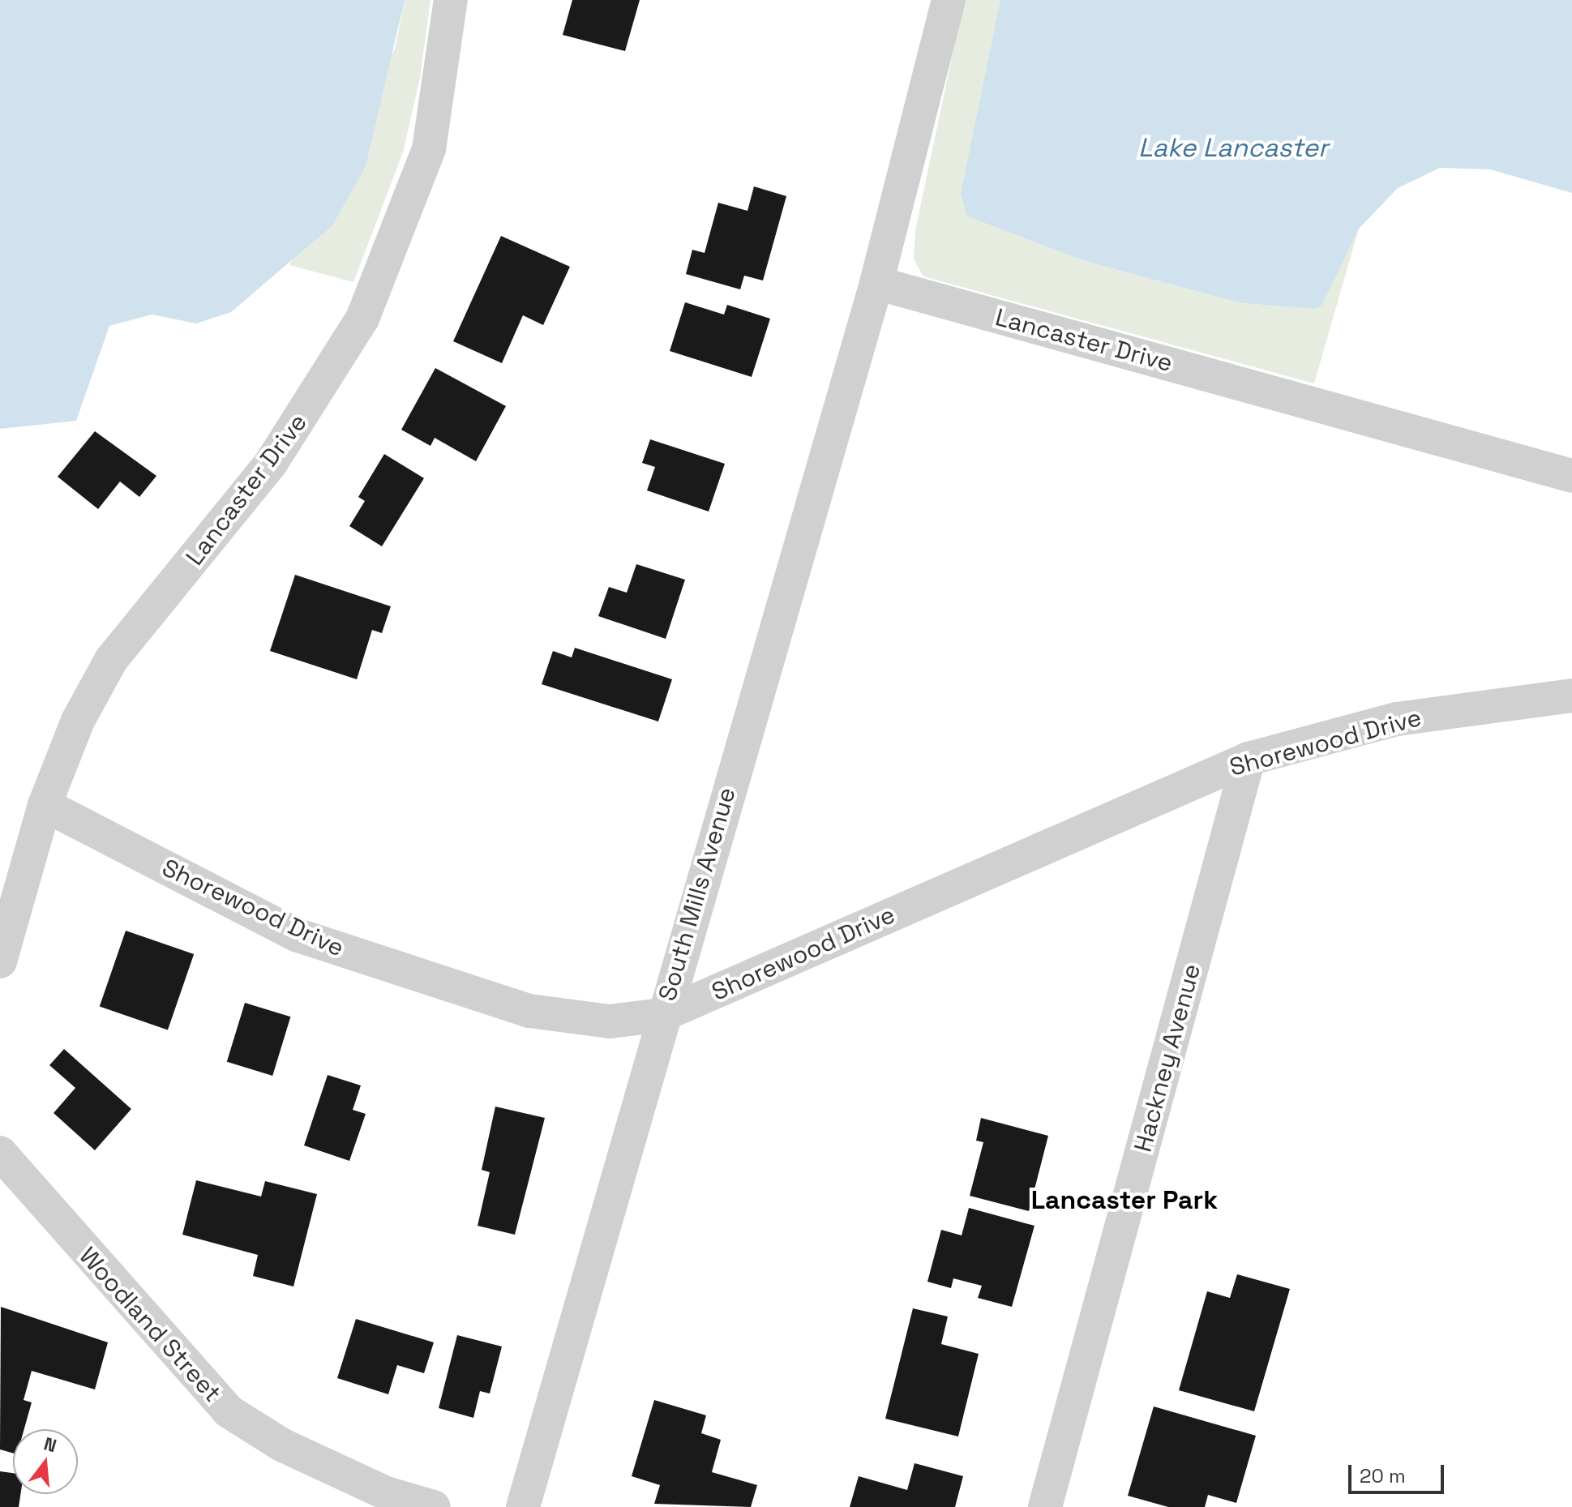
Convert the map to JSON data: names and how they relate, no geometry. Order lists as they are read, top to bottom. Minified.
{"streets":{"street":["Lancaster Drive","Shorewood Drive","South Mills Avenue","Hackney Avenue","Woodland Street"]},"crossings":[["Lancaster Drive","Shorewood Drive"],["Lancaster Drive","South Mills Avenue"],["Shorewood Drive","South Mills Avenue"],["Shorewood Drive","Hackney Avenue"]],"districts":["Lancaster Park"],"water":["Lake Lancaster"],"scale_bar":"20 m","north":"top"}
